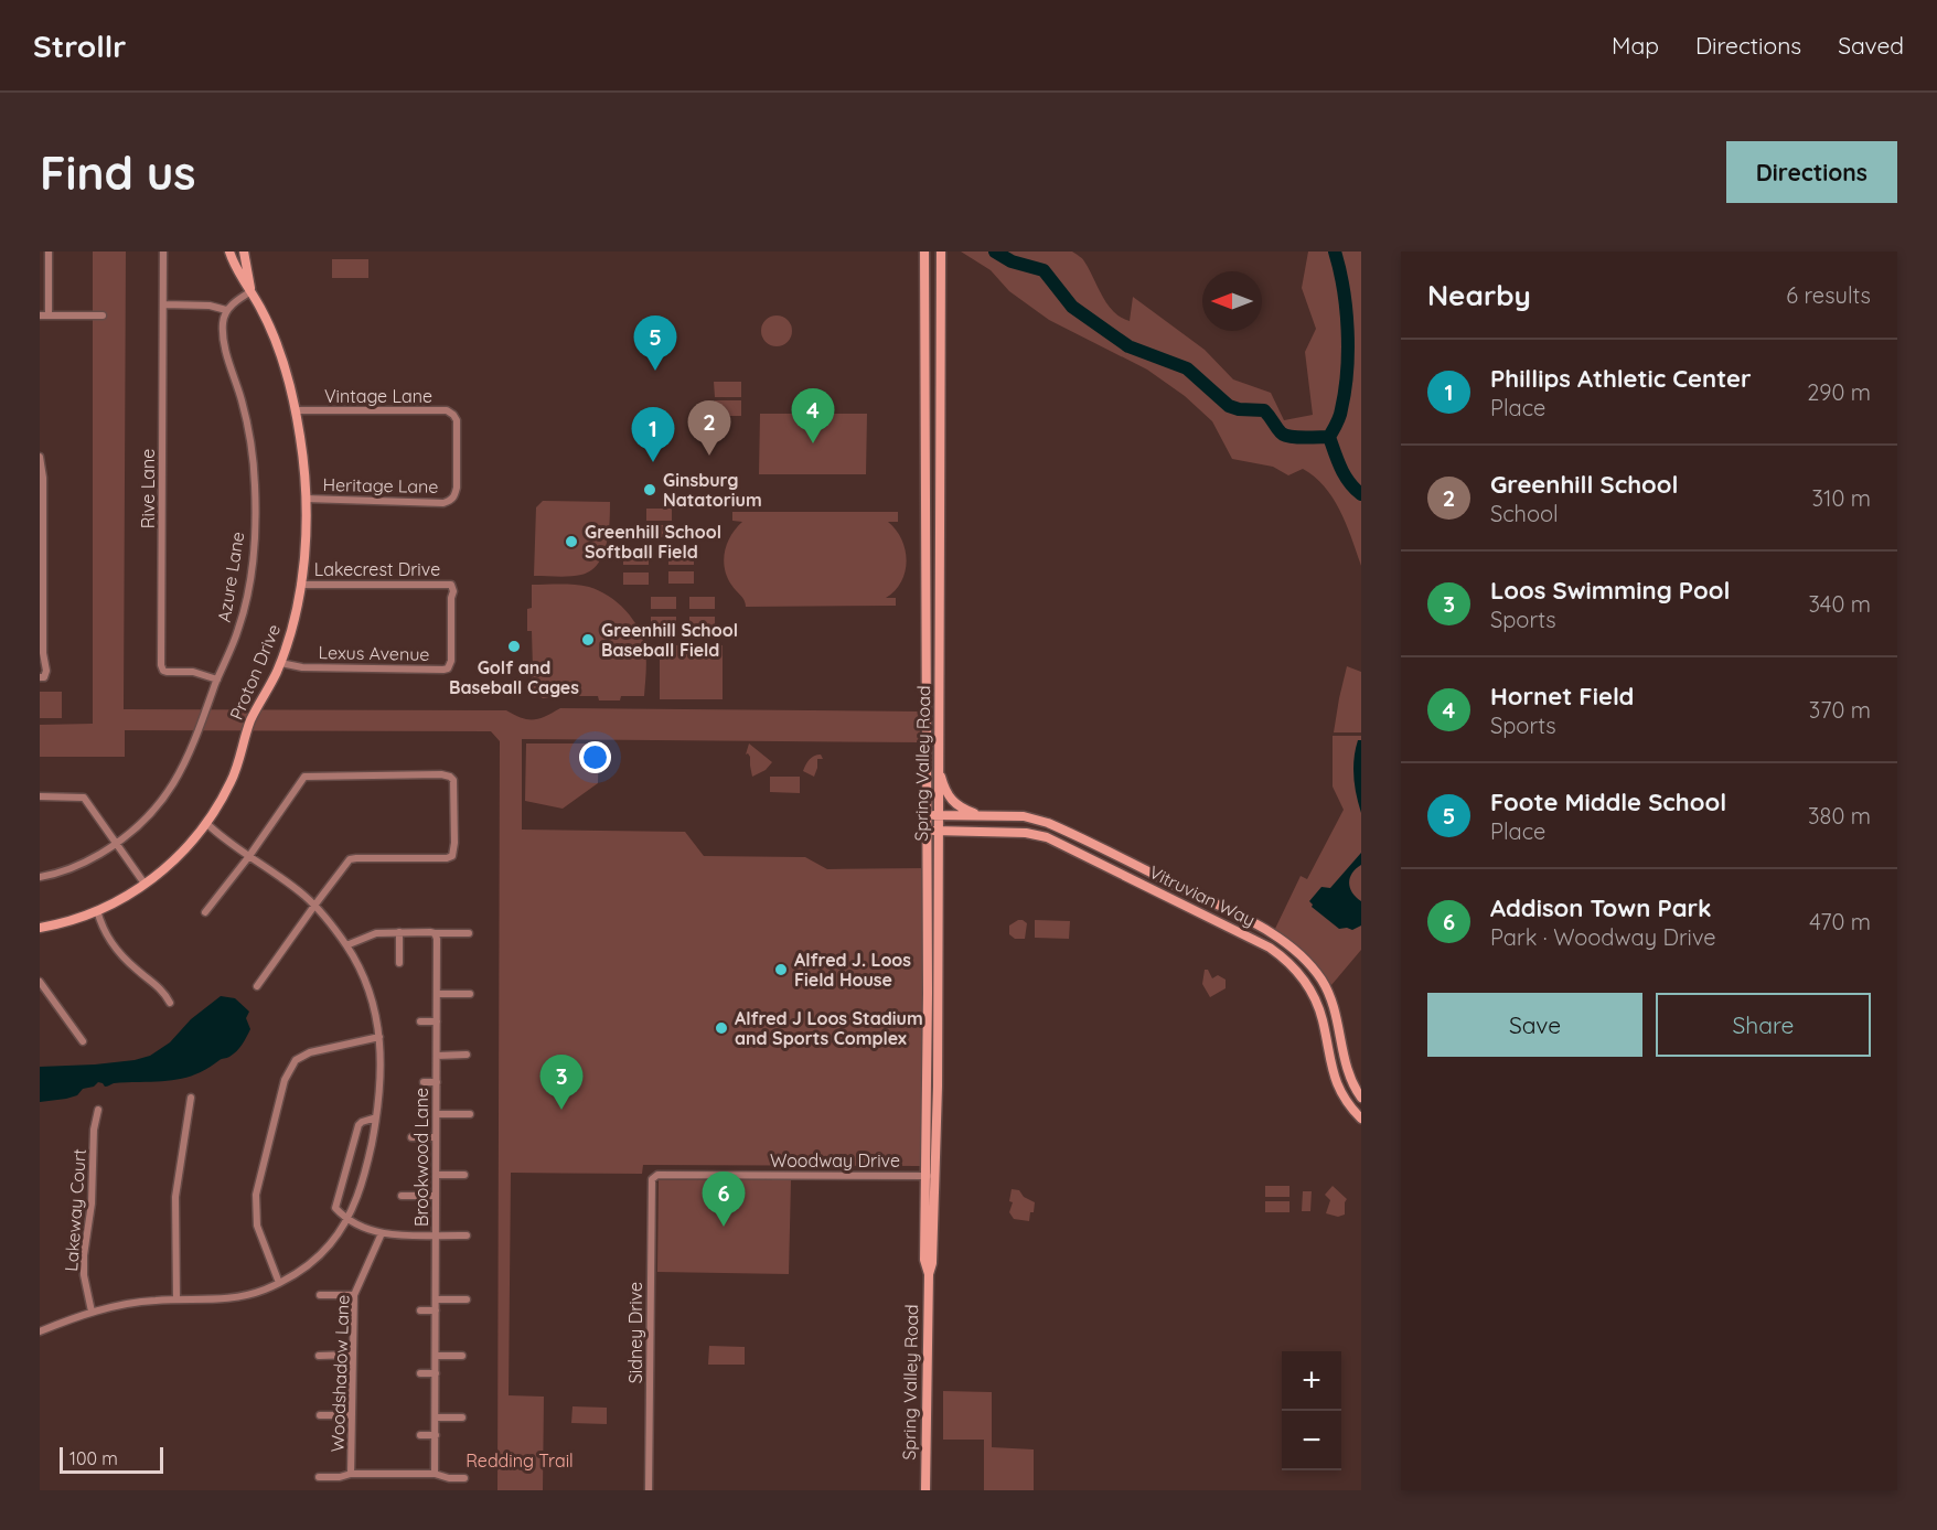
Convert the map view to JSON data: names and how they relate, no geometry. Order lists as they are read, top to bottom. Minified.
{"streets":{"main road":["Proton Drive","Spring Valley Road","Vitruvian Way"],"street":["Vintage Lane","Heritage Lane","Rive Lane","Lakecrest Drive","Azure Lane","Lexus Avenue","Brookwood Lane","Woodway Drive","Lakeway Court","Sidney Drive","Woodshadow Lane"]},"crossings":[["Vintage Lane","Heritage Lane"],["Vintage Lane","Proton Drive"],["Heritage Lane","Proton Drive"],["Rive Lane","Azure Lane"],["Lakecrest Drive","Lexus Avenue"],["Lakecrest Drive","Proton Drive"],["Lexus Avenue","Proton Drive"],["Spring Valley Road","Vitruvian Way"],["Spring Valley Road","Woodway Drive"],["Brookwood Lane","Woodshadow Lane"],["Woodway Drive","Sidney Drive"]],"parks":["Redding Trail"],"places":["Ginsburg Natatorium","Greenhill School Softball Field","Greenhill School Baseball Field","Golf and Baseball Cages","Alfred J. Loos Field House","Alfred J Loos Stadium and Sports Complex"],"scale_bar":"100 m","north":"left","page":{"header":"Strollr","nav":["Map","Directions","Saved"],"buttons":["Directions",["Save","Share"]],"title":"Find us","heading":["Nearby","6 results"],"pins":["5","4","2","1","3","6"],"list":[{"mark":"1","name":"Phillips Athletic Center","note":"Place","value":"290 m"},{"mark":"2","name":"Greenhill School","note":"School","value":"310 m"},{"mark":"3","name":"Loos Swimming Pool","note":"Sports","value":"340 m"},{"mark":"4","name":"Hornet Field","note":"Sports","value":"370 m"},{"mark":"5","name":"Foote Middle School","note":"Place","value":"380 m"},{"mark":"6","name":"Addison Town Park","note":"Park · Woodway Drive","value":"470 m"}],"map_buttons":["+","−"],"scale":"100 m"}}
